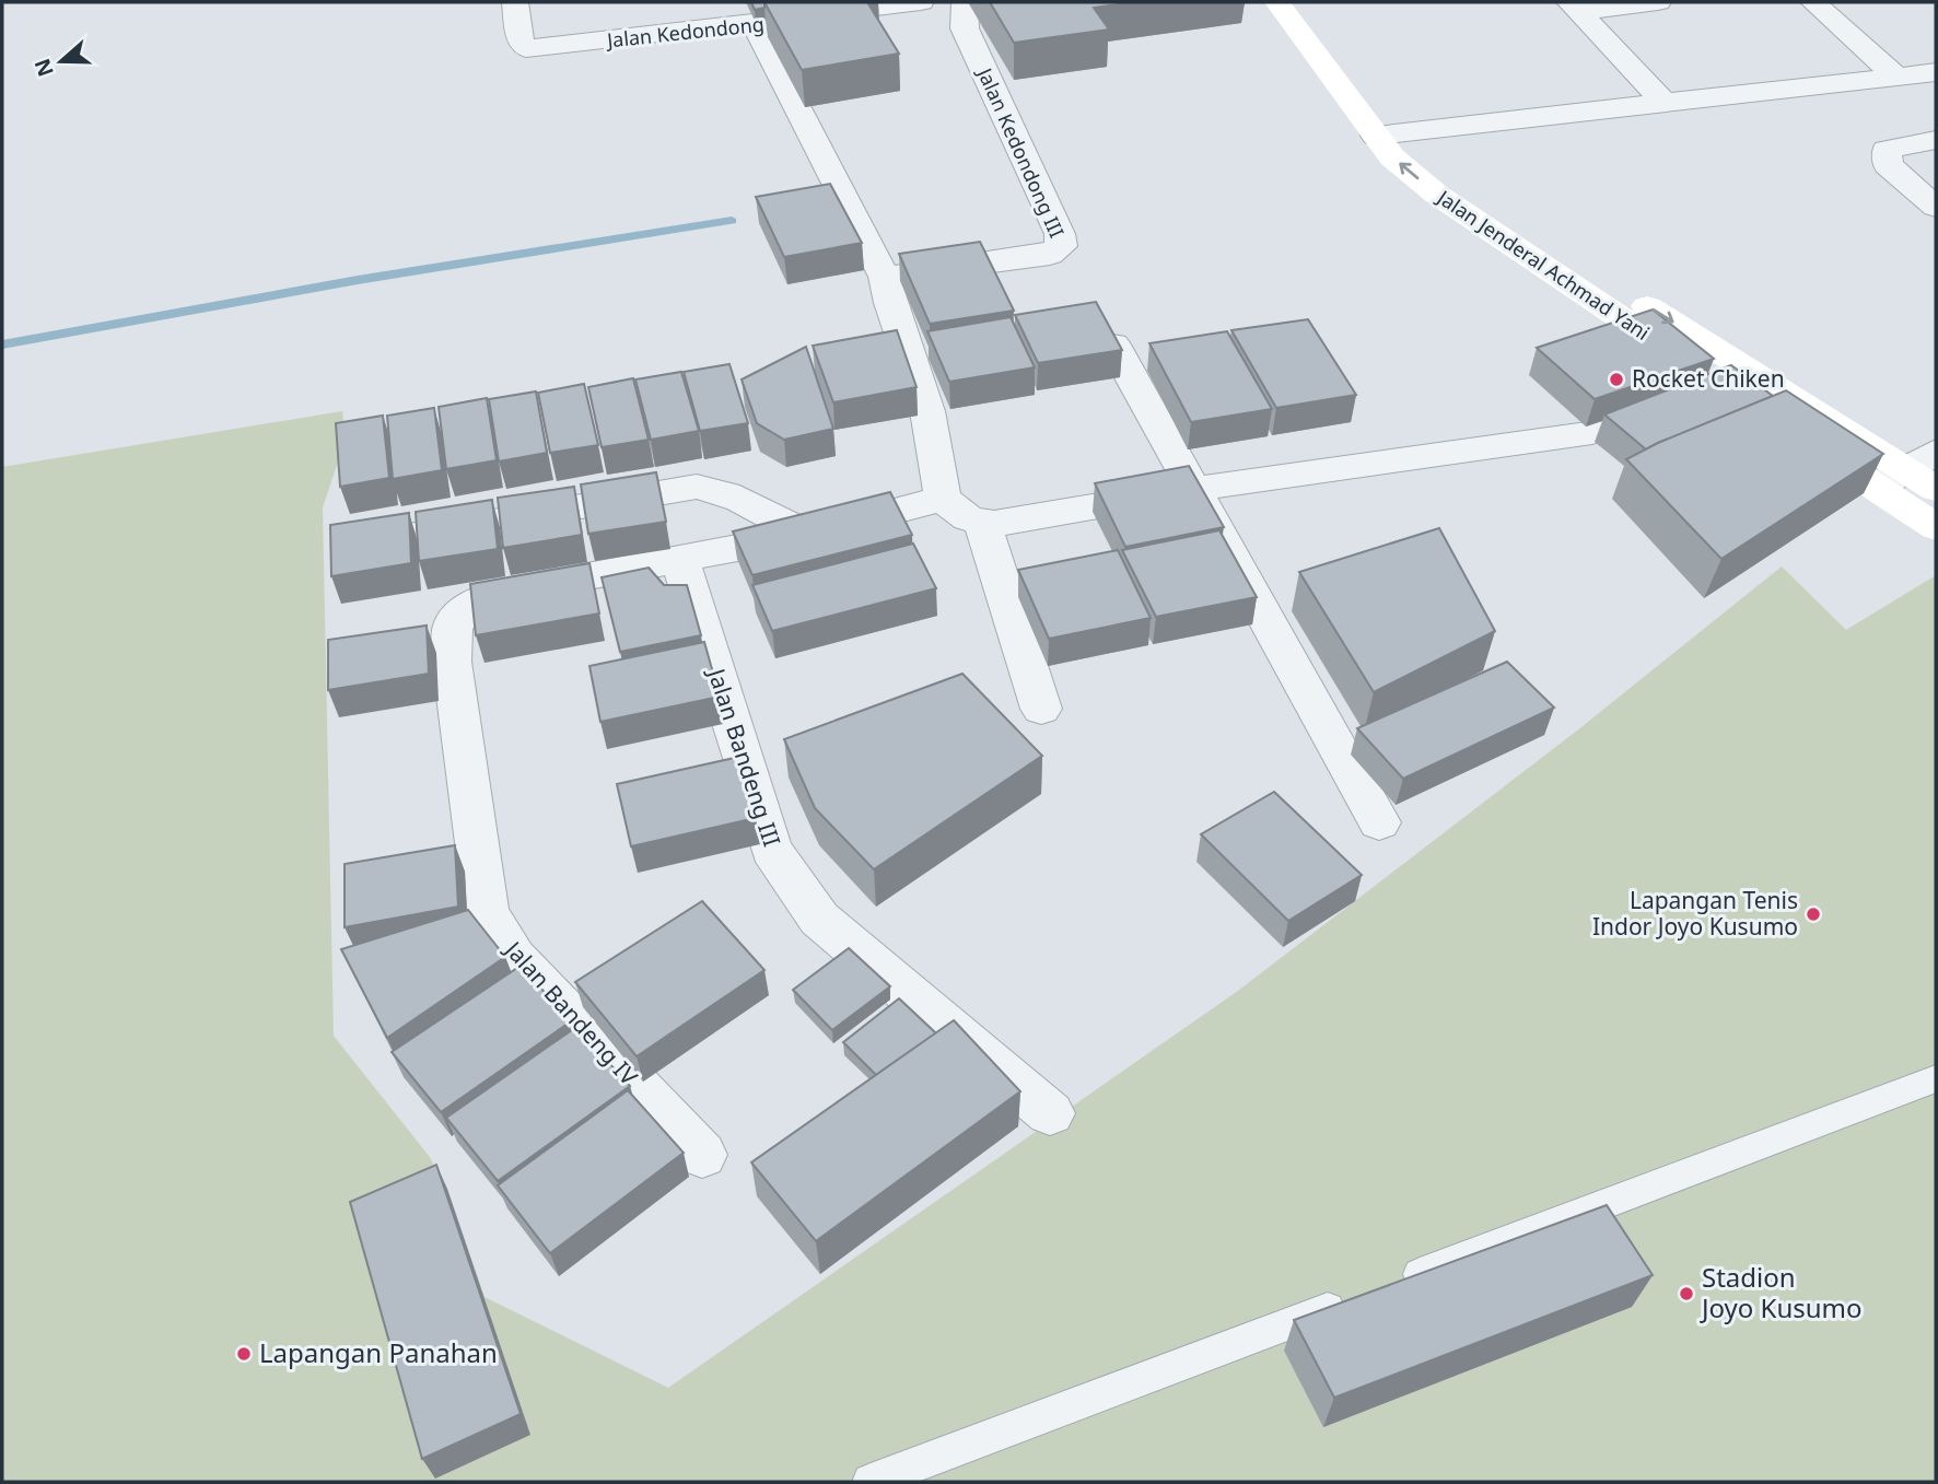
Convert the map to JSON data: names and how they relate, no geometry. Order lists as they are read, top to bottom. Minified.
{"streets":{"main road":["Jalan Jenderal Achmad Yani"],"street":["Jalan Kedondong","Jalan Kedondong III","Jalan Bandeng III","Jalan Bandeng IV"]},"crossings":[["Jalan Bandeng III","Jalan Bandeng IV"]],"places":["Rocket Chiken","Lapangan Tenis Indor Joyo Kusumo","Stadion Joyo Kusumo","Lapangan Panahan"],"north":"left"}
